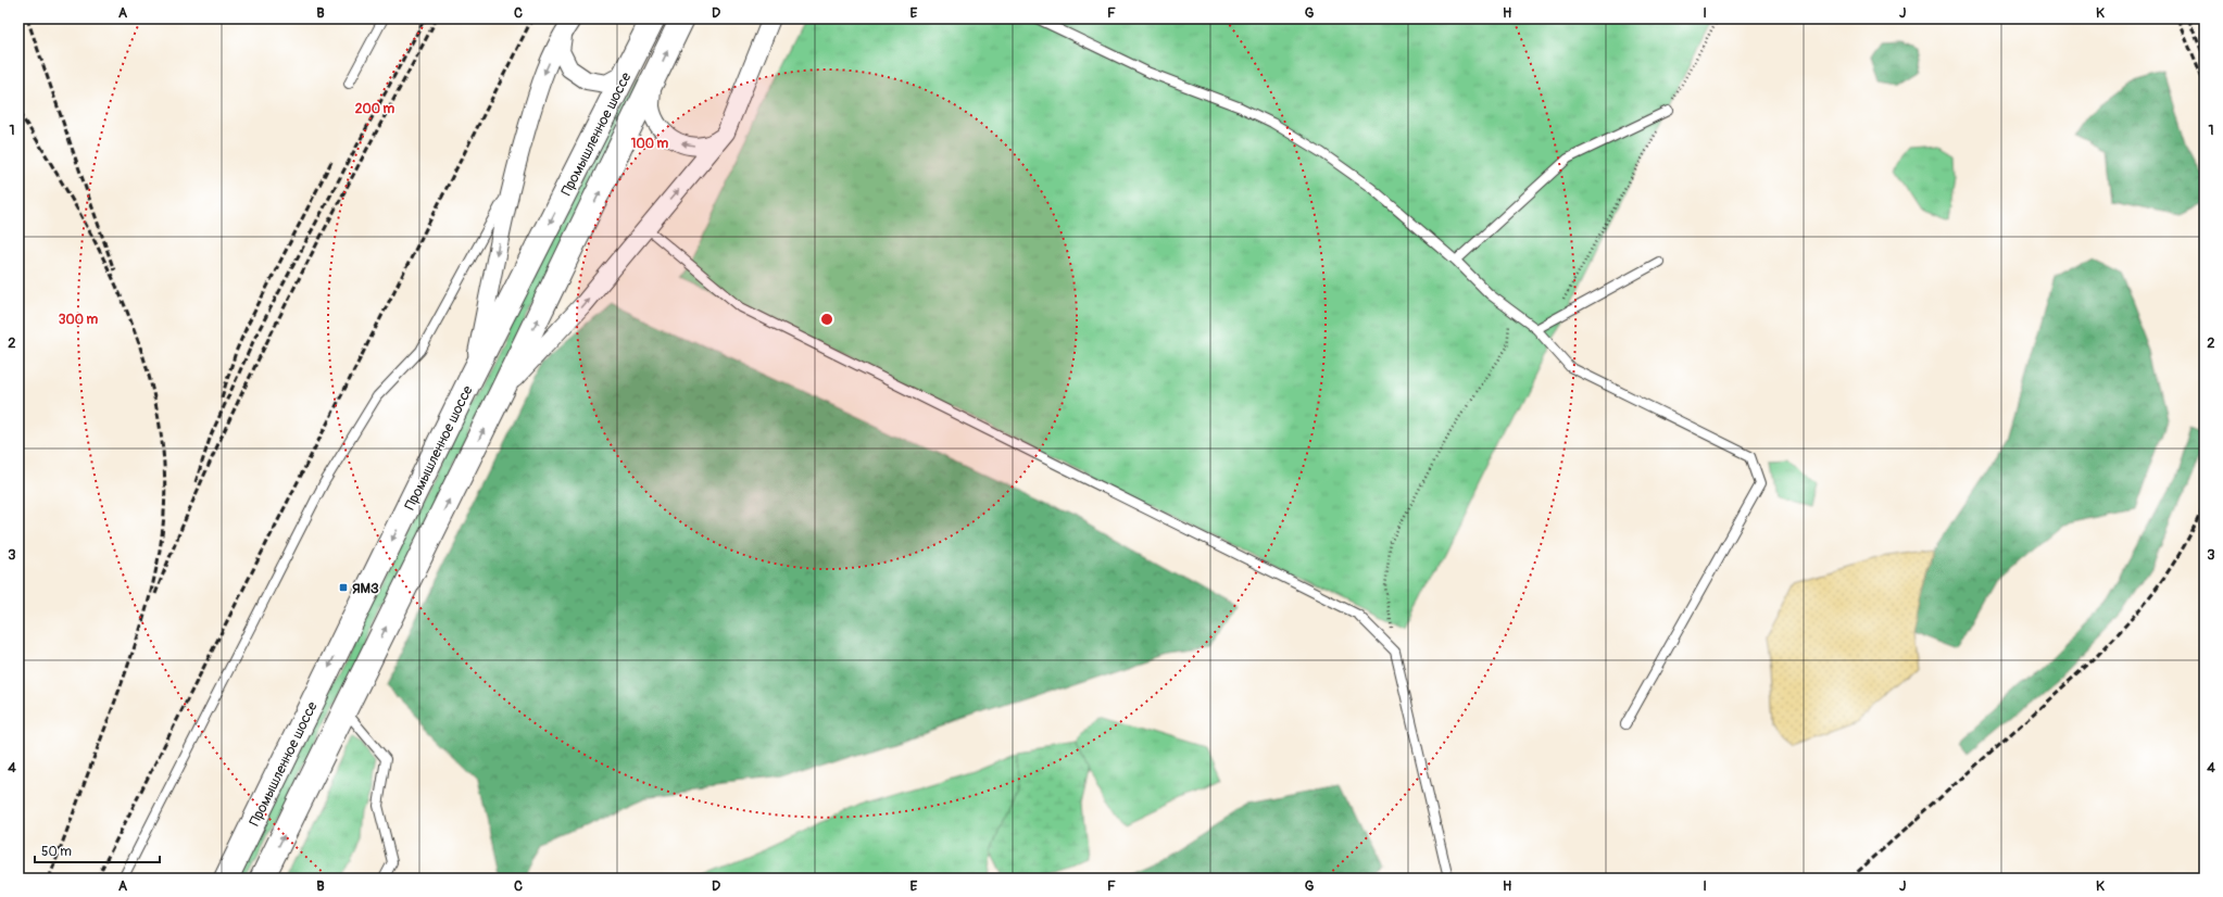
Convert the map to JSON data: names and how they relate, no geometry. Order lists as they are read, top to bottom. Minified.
{"streets":{"main road":["Промышленное шоссе"]},"places":{"transit":["ЯМЗ"]},"scale_bar":"50 m","grid":{"columns":["A","B","C","D","E","F","G","H","I","J","K"],"rows":["1","2","3","4"]},"rings":["200 m","100 m","300 m"]}
